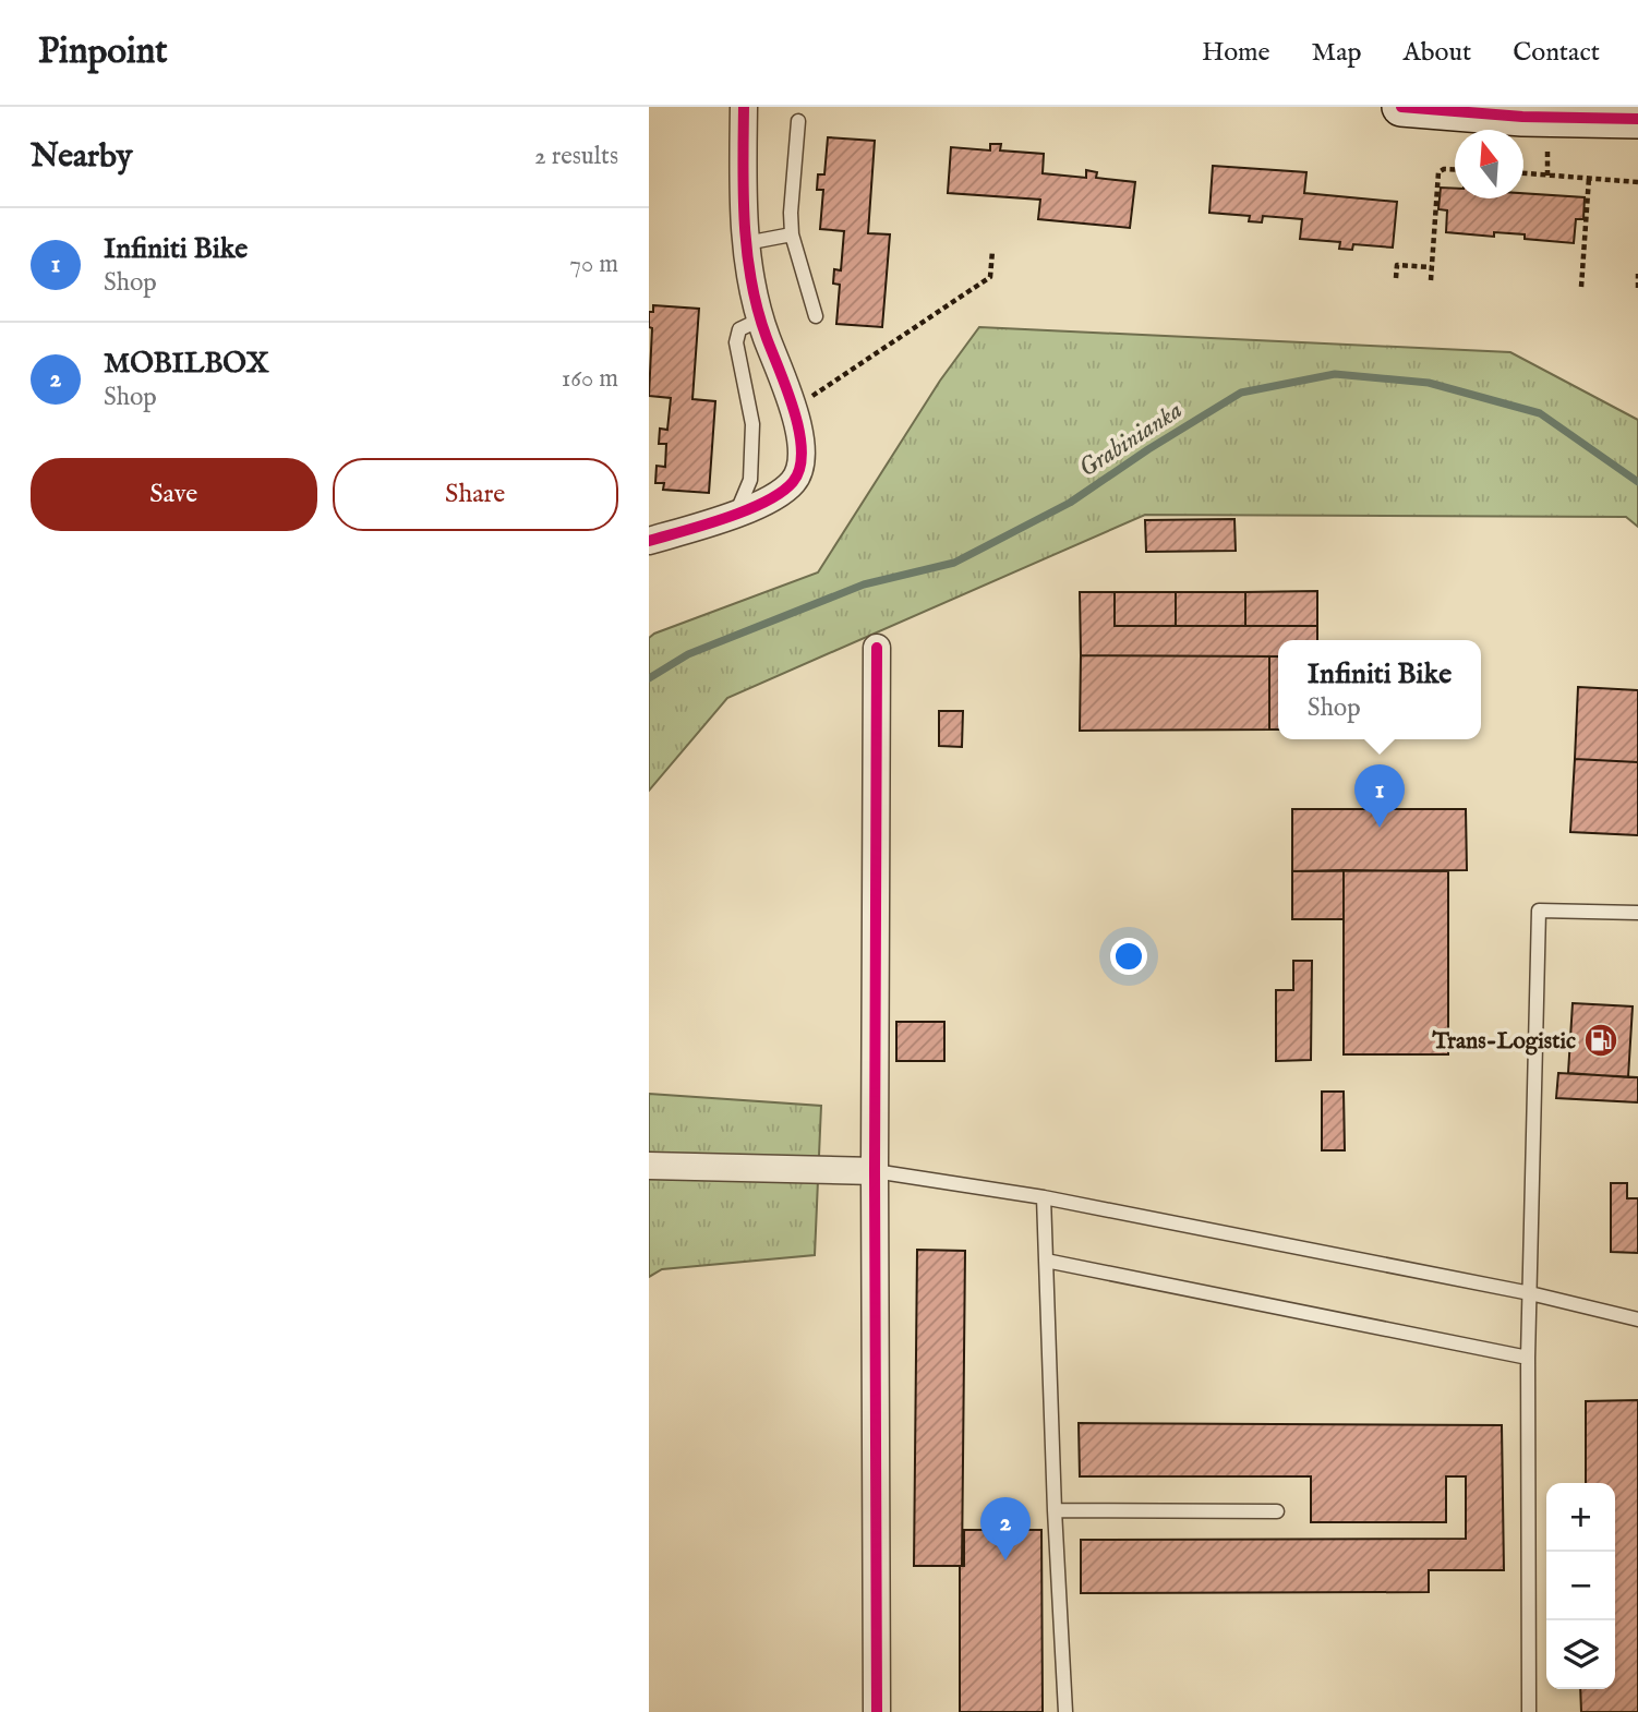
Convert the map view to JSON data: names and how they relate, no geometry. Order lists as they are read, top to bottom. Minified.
{"water":["Grabinianka"],"places":{"fuel station":["Trans-Logistic"]},"north":"top","page":{"header":"Pinpoint","nav":["Home","Map","About","Contact"],"heading":["Nearby","2 results"],"list":[{"mark":"1","name":"Infiniti Bike","note":"Shop","value":"70 m"},{"mark":"2","name":"MOBILBOX","note":"Shop","value":"160 m"}],"buttons":["Save","Share"],"popup":["Infiniti Bike","Shop"],"pins":["1","2"],"map_buttons":["+","−"]}}
